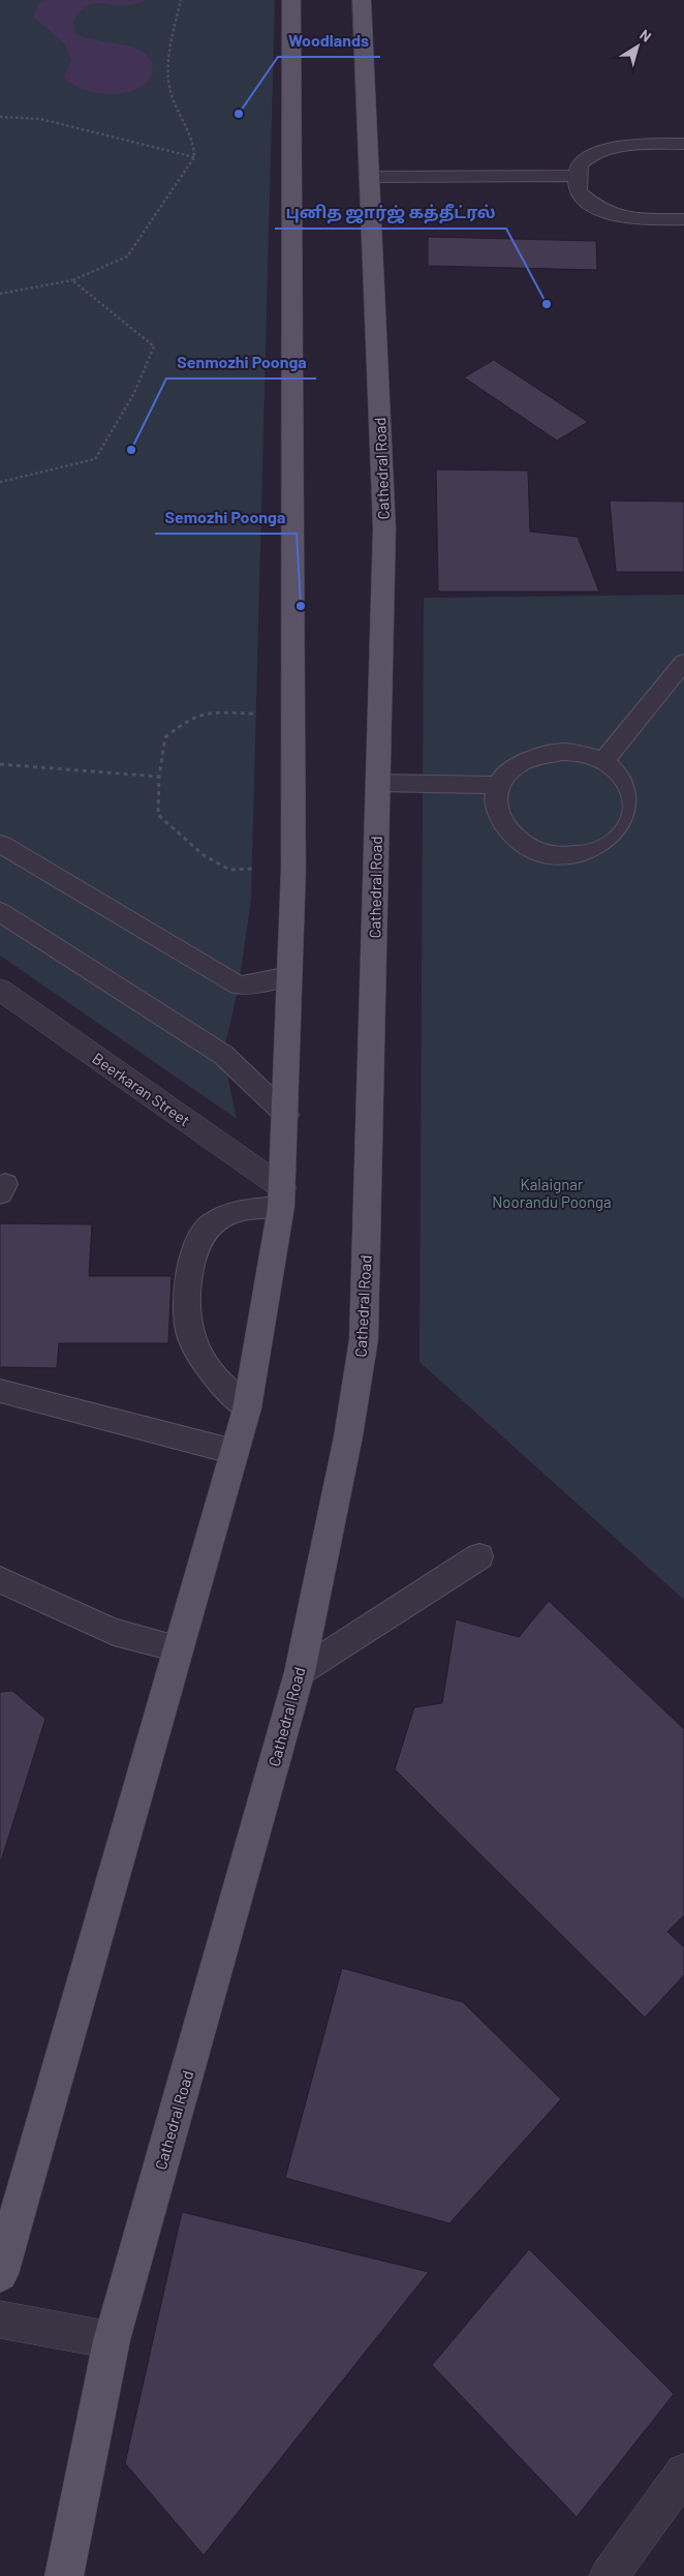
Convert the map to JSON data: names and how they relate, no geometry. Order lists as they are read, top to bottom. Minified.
{"streets":{"main road":["Cathedral Road"],"street":["Beerkaran Street"]},"parks":["Kalaignar Noorandu Poonga"],"places":["Woodlands","புனித ஜார்ஜ் கத்தீட்ரல்","Senmozhi Poonga","Semozhi Poonga"],"north":"top right"}
